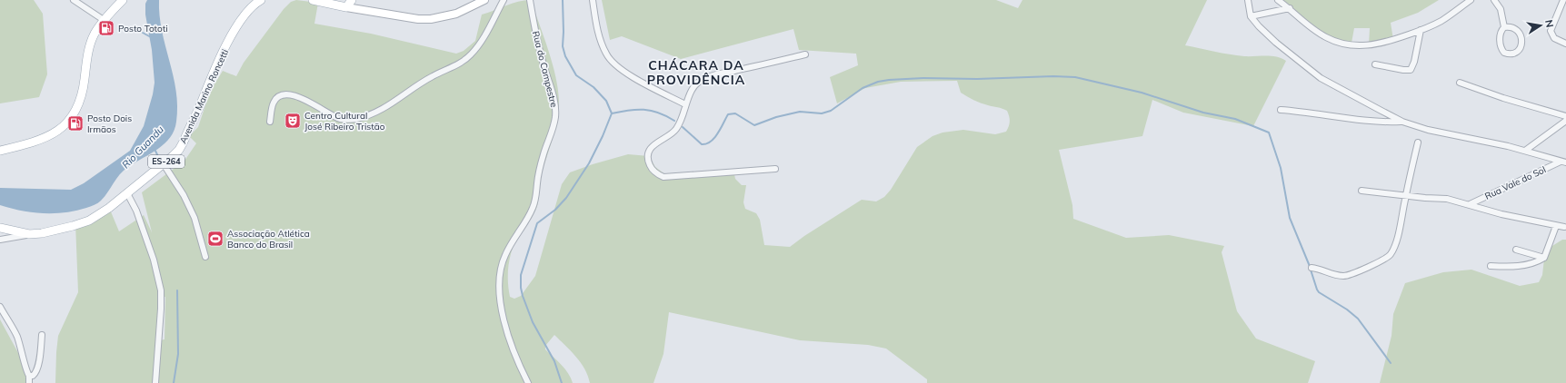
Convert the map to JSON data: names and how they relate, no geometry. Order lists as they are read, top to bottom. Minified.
{"streets":{"main road":["Avenida Marino Roncetti","ES-264"],"street":["Rua do Campestre","Rua Vale do Sol"]},"districts":["CHÁCARA DA PROVIDÊNCIA"],"water":["Rio Guandu"],"places":{"fuel station":["Posto Tototi","Posto Dois Irmãos"],"theatre":["Centro Cultural José Ribeiro Tristão"],"sports":["Associação Atlética Banco do Brasil"]},"north":"right"}
